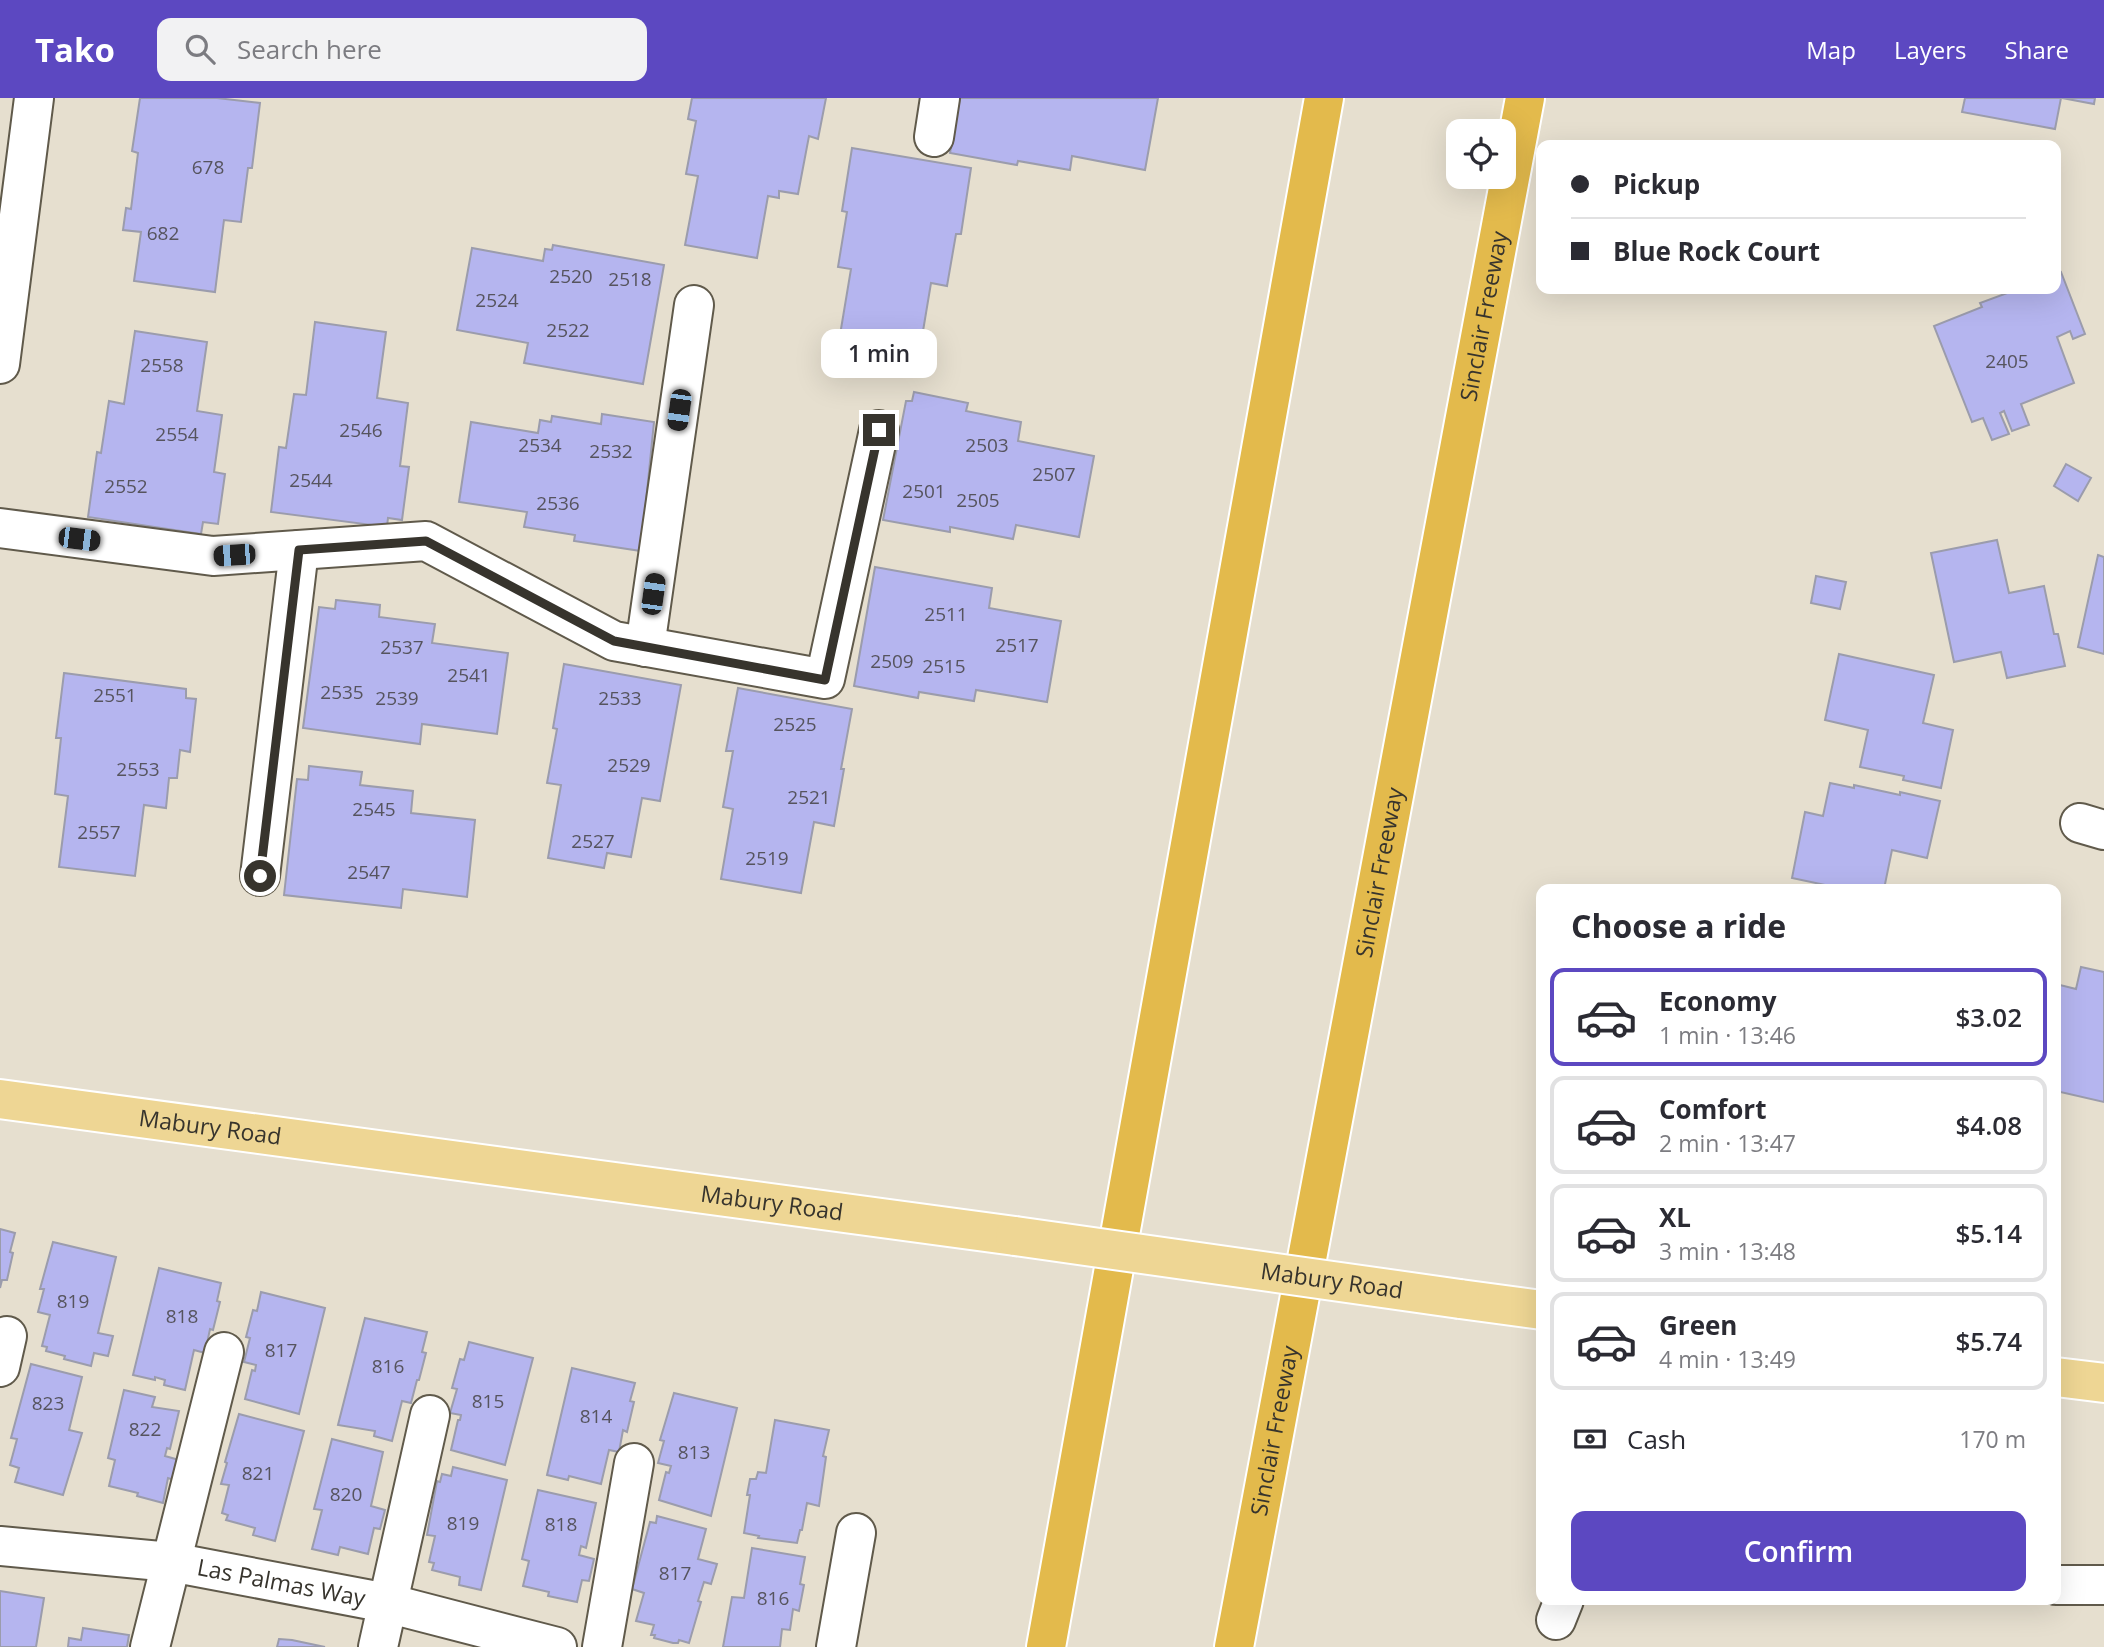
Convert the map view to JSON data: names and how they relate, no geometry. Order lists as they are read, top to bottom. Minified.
{"streets":{"highway":["Sinclair Freeway"],"main road":["Mabury Road"],"street":["Las Palmas Way"]},"house_numbers":["678","682","2520","2518","2524","2522","2405","2558","2546","2554","2534","2503","2532","2507","2544","2552","2501","2505","2536","2511","2517","2537","2509","2515","2541","2535","2551","2539","2533","2525","2529","2553","2521","2545","2557","2527","2519","2547","819","818","817","816","815","823","814","822","813","821","820","819","818","817","816"],"page":{"header":"Tako","search":"Search here","nav":["Map","Layers","Share"],"banner":["Pickup","Blue Rock Court"],"bubble":"1 min","heading":"Choose a ride","list":[{"name":"Economy","note":"1 min · 13:46","value":"$3.02"},{"name":"Comfort","note":"2 min · 13:47","value":"$4.08"},{"name":"XL","note":"3 min · 13:48","value":"$5.14"},{"name":"Green","note":"4 min · 13:49","value":"$5.74"}],"pay":["Cash","170 m"],"buttons":"Confirm"}}
